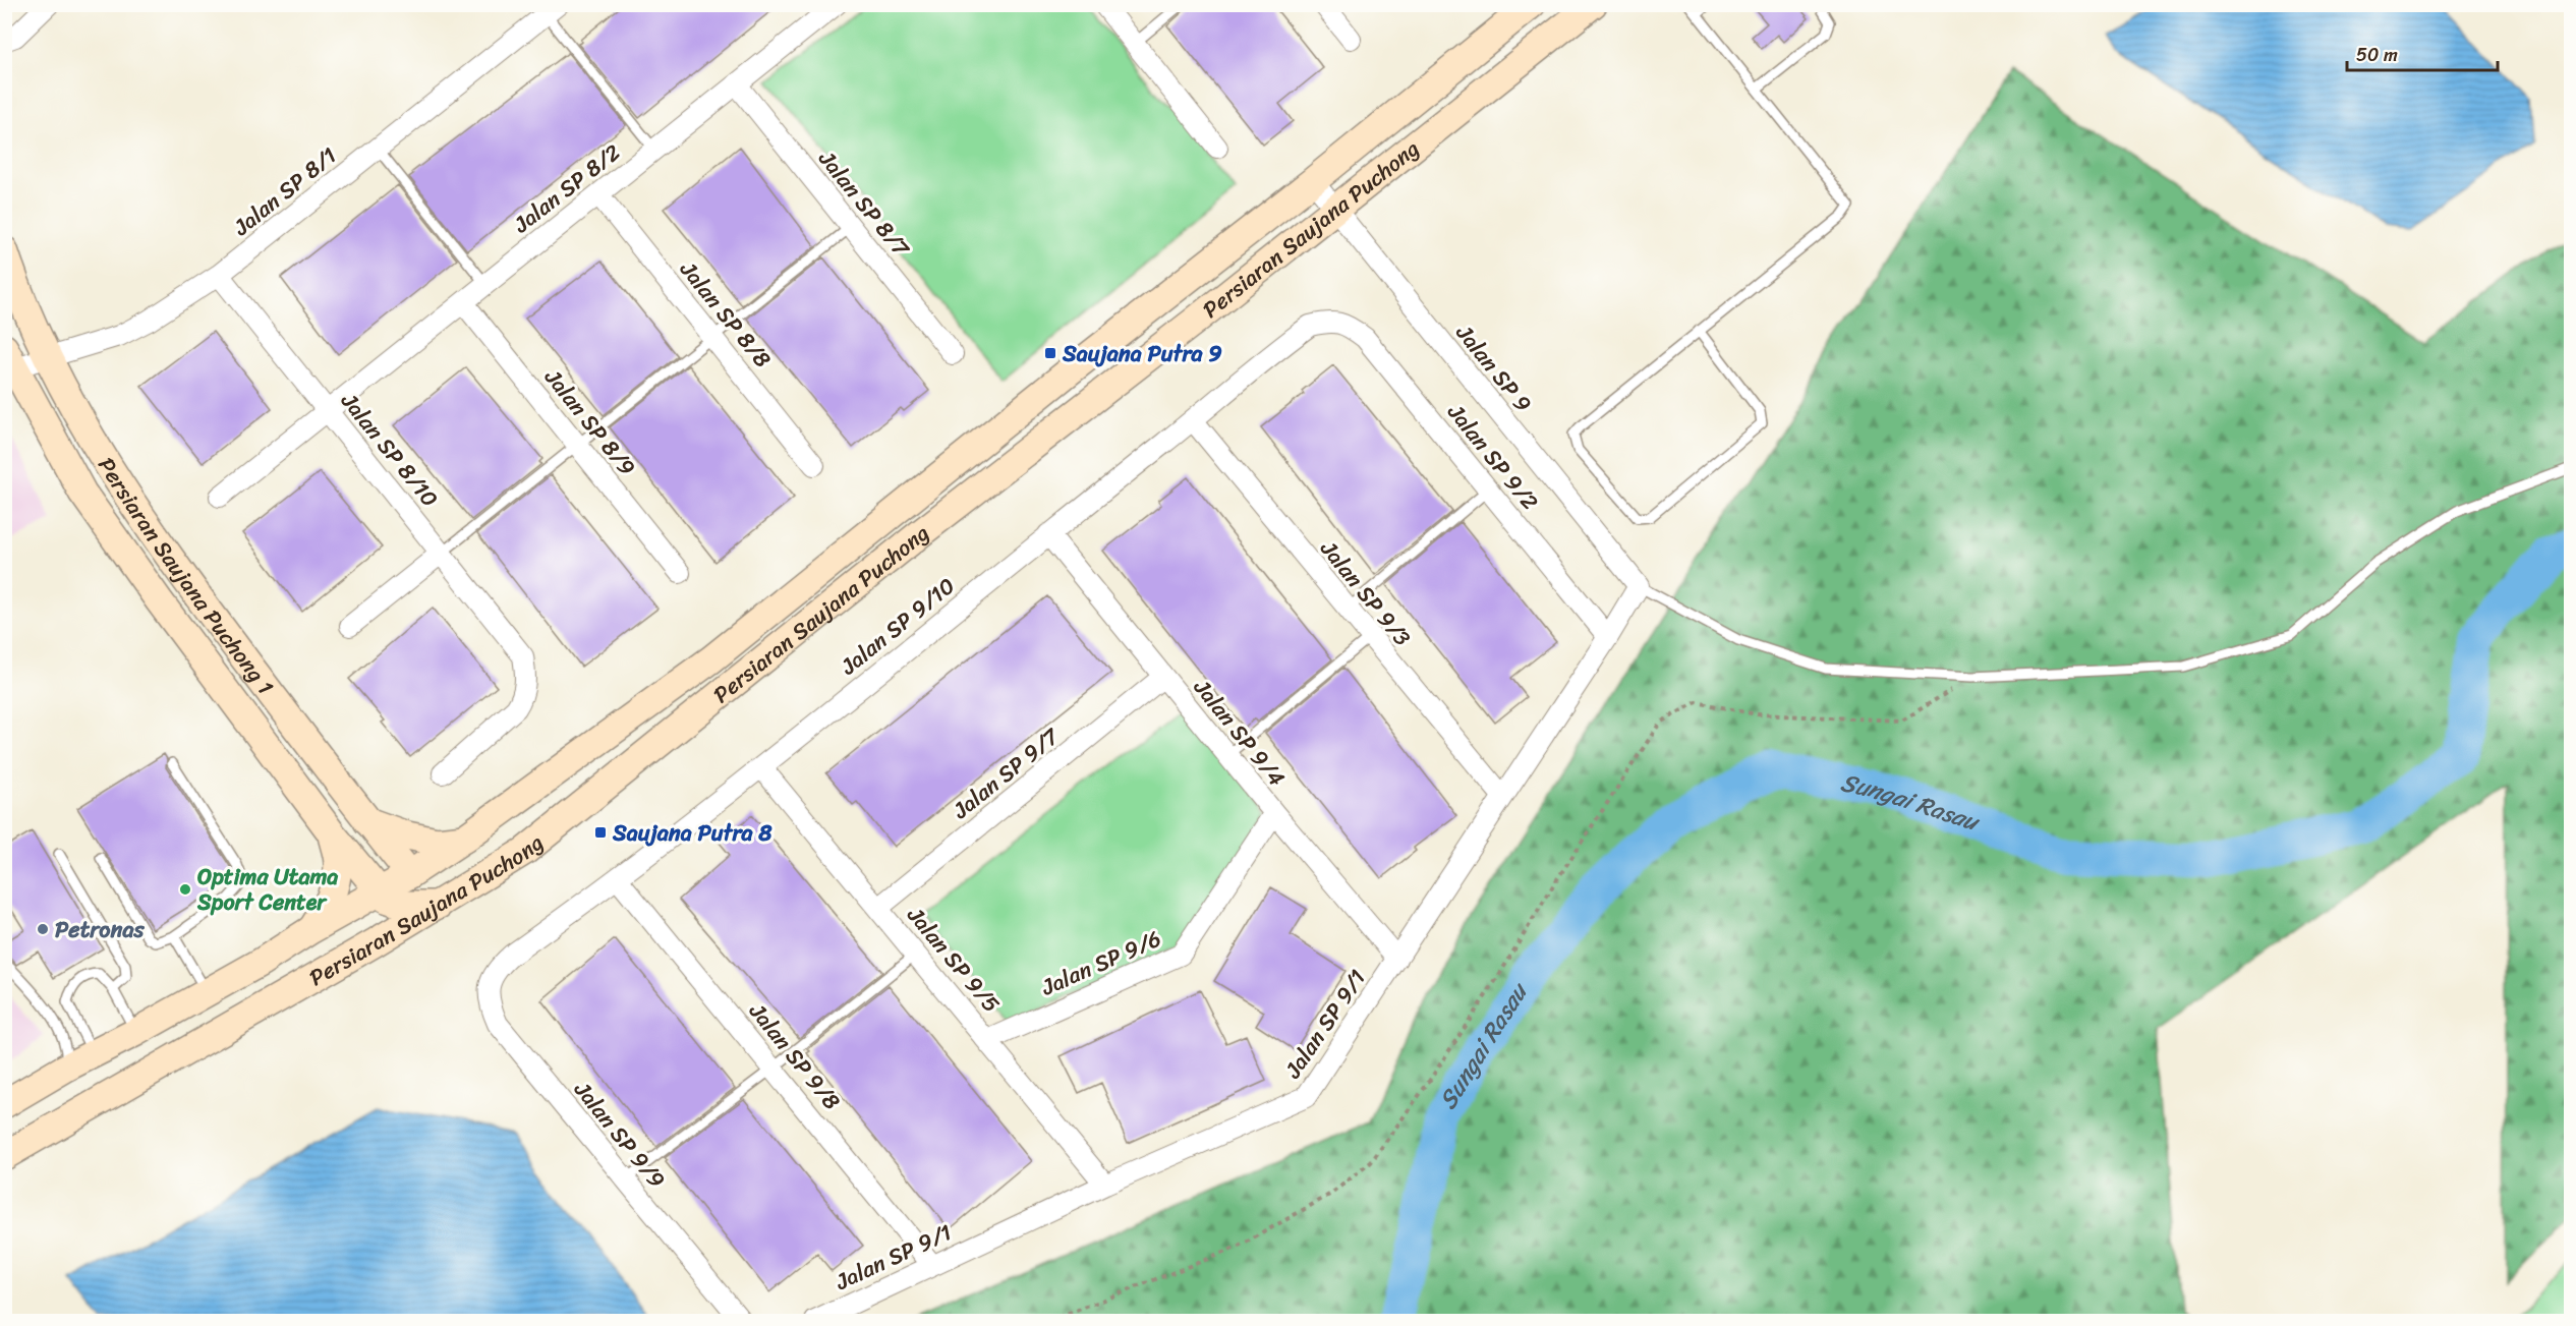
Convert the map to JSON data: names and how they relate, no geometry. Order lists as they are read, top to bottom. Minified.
{"streets":{"street":["Jalan SP 8/2","Jalan SP 8/1","Jalan SP 8/7","Persiaran Saujana Puchong","Jalan SP 8/8","Jalan SP 9","Jalan SP 8/9","Jalan SP 8/10","Jalan SP 9/2","Persiaran Saujana Puchong 1","Jalan SP 9/3","Jalan SP 9/10","Jalan SP 9/4","Jalan SP 9/7","Jalan SP 9/5","Jalan SP 9/6","Jalan SP 9/1","Jalan SP 9/8","Jalan SP 9/9"]},"crossings":[["Jalan SP 8/2","Jalan SP 8/7"],["Jalan SP 8/2","Jalan SP 8/8"],["Jalan SP 8/2","Jalan SP 8/9"],["Jalan SP 8/2","Jalan SP 8/10"],["Jalan SP 8/1","Jalan SP 8/10"],["Jalan SP 8/1","Persiaran Saujana Puchong 1"],["Persiaran Saujana Puchong","Jalan SP 9"],["Persiaran Saujana Puchong","Persiaran Saujana Puchong 1"],["Jalan SP 9","Jalan SP 9/1"],["Jalan SP 9/2","Jalan SP 9/10"],["Jalan SP 9/2","Jalan SP 9/1"],["Jalan SP 9/3","Jalan SP 9/10"],["Jalan SP 9/3","Jalan SP 9/1"],["Jalan SP 9/10","Jalan SP 9/4"],["Jalan SP 9/10","Jalan SP 9/5"],["Jalan SP 9/10","Jalan SP 9/8"],["Jalan SP 9/10","Jalan SP 9/9"],["Jalan SP 9/4","Jalan SP 9/7"],["Jalan SP 9/4","Jalan SP 9/6"],["Jalan SP 9/4","Jalan SP 9/1"],["Jalan SP 9/7","Jalan SP 9/5"],["Jalan SP 9/5","Jalan SP 9/6"],["Jalan SP 9/5","Jalan SP 9/1"],["Jalan SP 9/1","Jalan SP 9/8"]],"water":["Sungai Rasau"],"places":{"transit":["Saujana Putra 9","Saujana Putra 8"],"other":["Optima Utama Sport Center","Petronas"]},"scale_bar":"50 m"}
